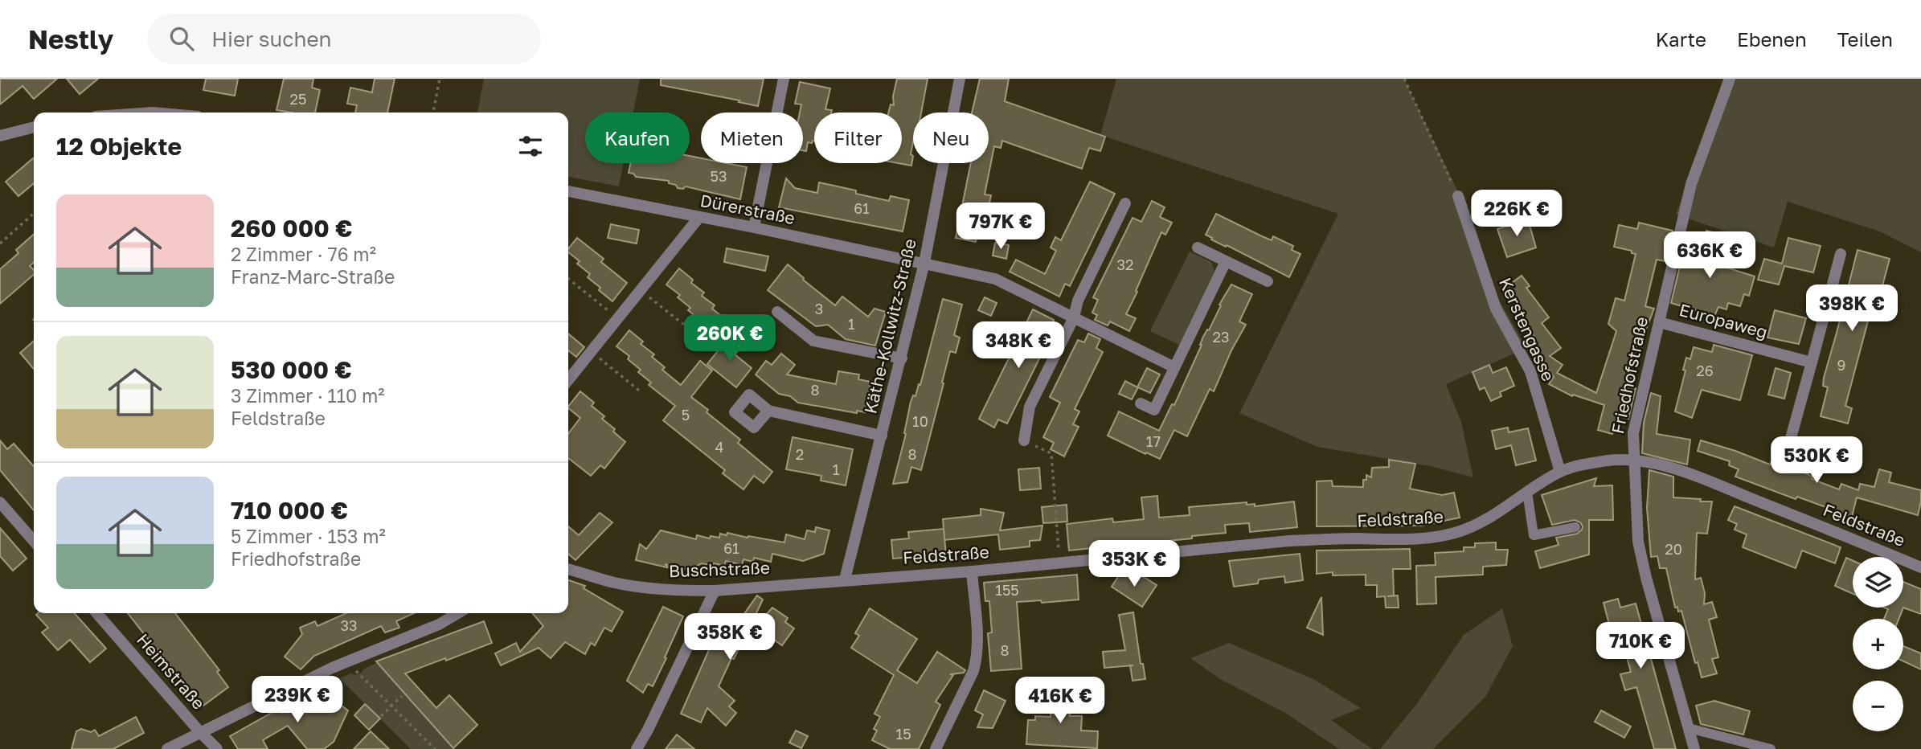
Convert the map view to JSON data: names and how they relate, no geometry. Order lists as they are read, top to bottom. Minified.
{"streets":{"street":["Dürerstraße","Europaweg","Käthe-Kollwitz-Straße","Kerstengasse","Friedhofstraße","Feldstraße","Buschstraße","Heimstraße"]},"crossings":[["Dürerstraße","Käthe-Kollwitz-Straße"],["Europaweg","Friedhofstraße"],["Käthe-Kollwitz-Straße","Feldstraße"],["Käthe-Kollwitz-Straße","Buschstraße"],["Kerstengasse","Feldstraße"],["Friedhofstraße","Feldstraße"],["Feldstraße","Buschstraße"]],"house_numbers":["25","53","61","32","3","1","23","9","26","8","5","10","17","4","2","8","1","61","20","155","33","8","15"],"page":{"header":"Nestly","search":"Hier suchen","nav":["Karte","Ebenen","Teilen"],"chip":["Kaufen","Mieten","Filter","Neu"],"heading":"12 Objekte","list":[{"name":"260 000 €","note":"2 Zimmer · 76 m² · Franz-Marc-Straße"},{"name":"530 000 €","note":"3 Zimmer · 110 m² · Feldstraße"},{"name":"710 000 €","note":"5 Zimmer · 153 m² · Friedhofstraße"}],"price":["226K €","797K €","636K €","398K €","260K €","348K €","530K €","353K €","358K €","710K €","239K €","416K €"],"map_buttons":["+","−"]}}
